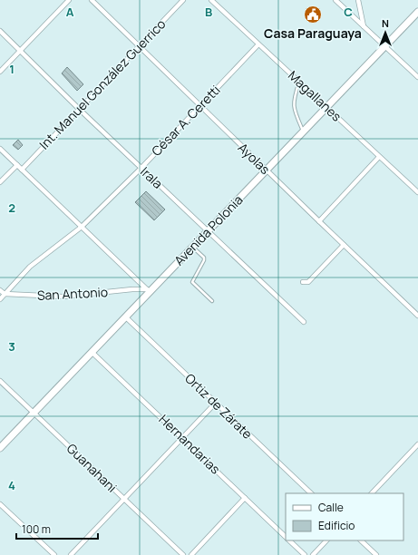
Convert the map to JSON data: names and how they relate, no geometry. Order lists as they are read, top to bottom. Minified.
{"streets":{"main road":["Avenida Polonia"],"street":["Int. Manuel González Guerrico","Magallanes","César A. Ceretti","Ayolas","Irala","San Antonio","Ortiz de Zárate","Hernandarias","Guanahani"]},"crossings":[["Int. Manuel González Guerrico","Ayolas"],["Int. Manuel González Guerrico","Irala"],["Magallanes","César A. Ceretti"],["Magallanes","Avenida Polonia"],["César A. Ceretti","Ayolas"],["César A. Ceretti","Irala"],["César A. Ceretti","San Antonio"],["Ayolas","Avenida Polonia"],["Irala","Avenida Polonia"],["Avenida Polonia","San Antonio"],["Avenida Polonia","Ortiz de Zárate"],["Avenida Polonia","Hernandarias"],["Avenida Polonia","Guanahani"]],"places":{"public building":["Casa Paraguaya"]},"legend":["Calle","Edificio"],"scale_bar":"100 m","north":"top","grid":{"columns":["A","B","C"],"rows":["1","2","3","4"]}}
